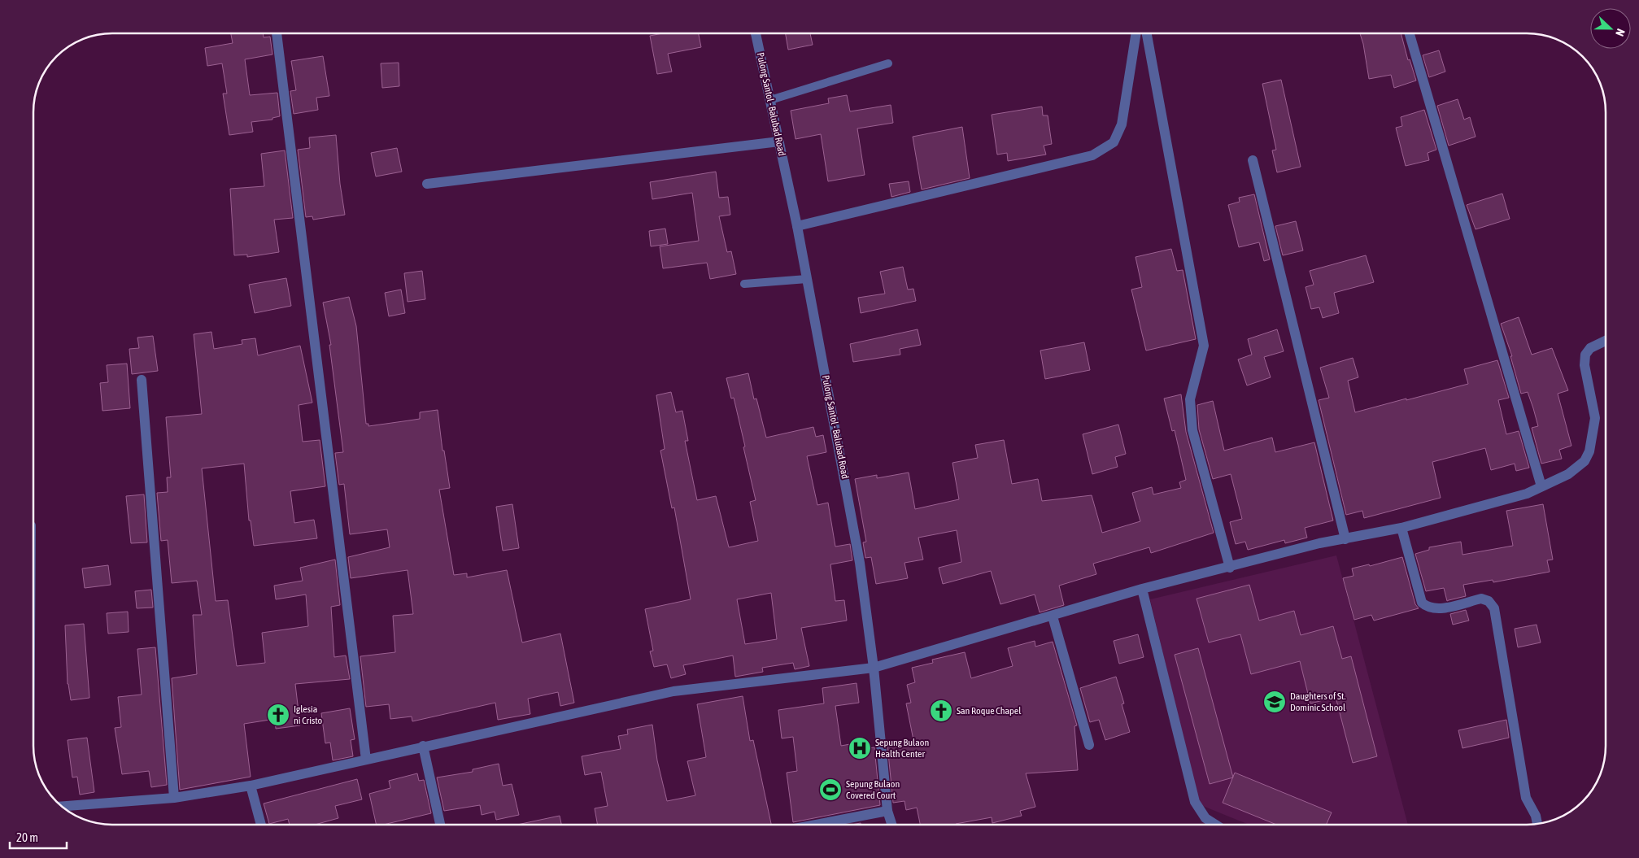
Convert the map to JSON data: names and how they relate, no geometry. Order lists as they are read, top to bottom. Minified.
{"streets":{"street":["Pulong Santol - Balubad Road"]},"places":{"school or university":["Daughters of St. Dominic School"],"church":["San Roque Chapel","Iglesia ni Cristo"],"hospital":["Sepung Bulaon Health Center"],"sports":["Sepung Bulaon Covered Court"]},"scale_bar":"20 m","north":"right"}
